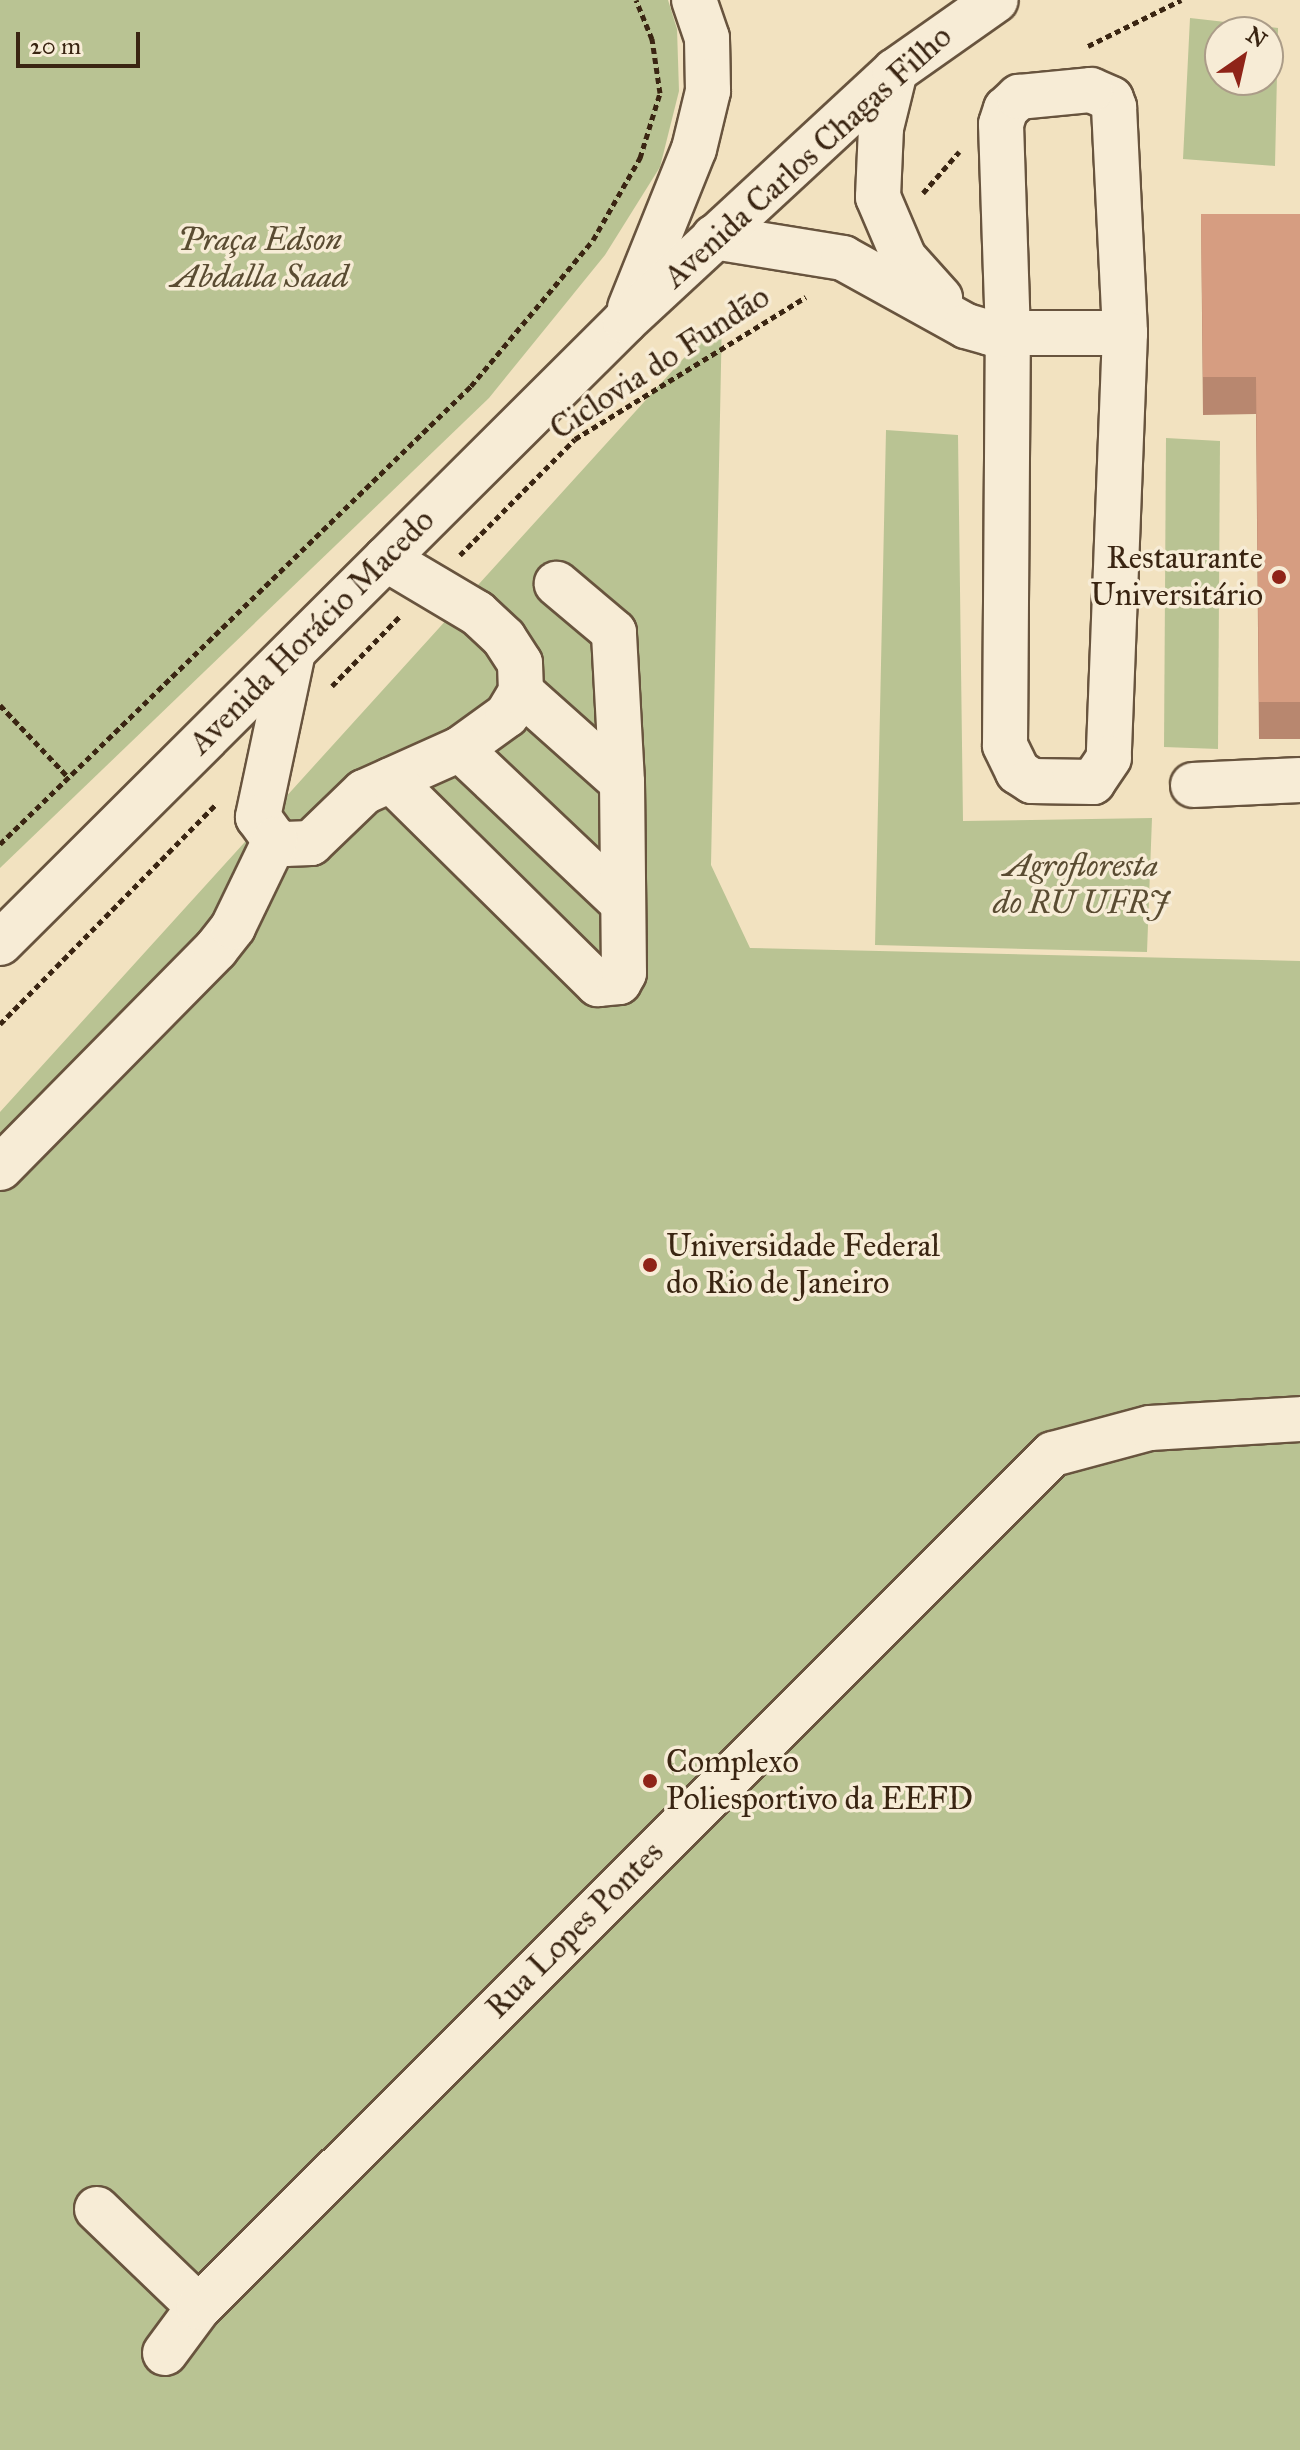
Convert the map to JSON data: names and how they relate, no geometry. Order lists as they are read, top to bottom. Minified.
{"streets":{"street":["Avenida Carlos Chagas Filho","Avenida Horácio Macedo","Rua Lopes Pontes"],"path":["Ciclovia do Fundão"]},"crossings":[["Avenida Carlos Chagas Filho","Avenida Horácio Macedo"]],"parks":["Praça Edson Abdalla Saad","Agrofloresta do RU UFRJ"],"places":["Restaurante Universitário","Universidade Federal do Rio de Janeiro","Complexo Poliesportivo da EEFD"],"scale_bar":"20 m","north":"top right"}
